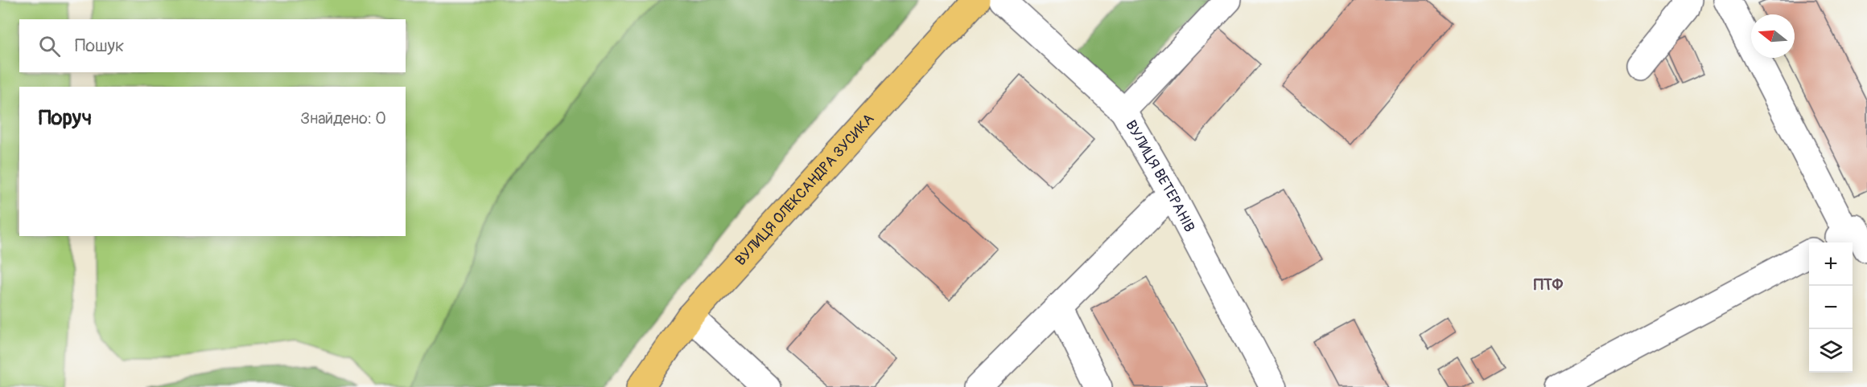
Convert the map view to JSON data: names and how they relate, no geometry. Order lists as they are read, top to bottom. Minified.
{"streets":{"main road":["ВУЛИЦЯ ОЛЕКСАНДРА ЗУСИКА"],"street":["ВУЛИЦЯ ВЕТЕРАНІВ"]},"districts":["ПТФ"],"north":"left","page":{"search":"Пошук","heading":["Поруч","Знайдено: 0"],"map_buttons":["+","−"]}}
